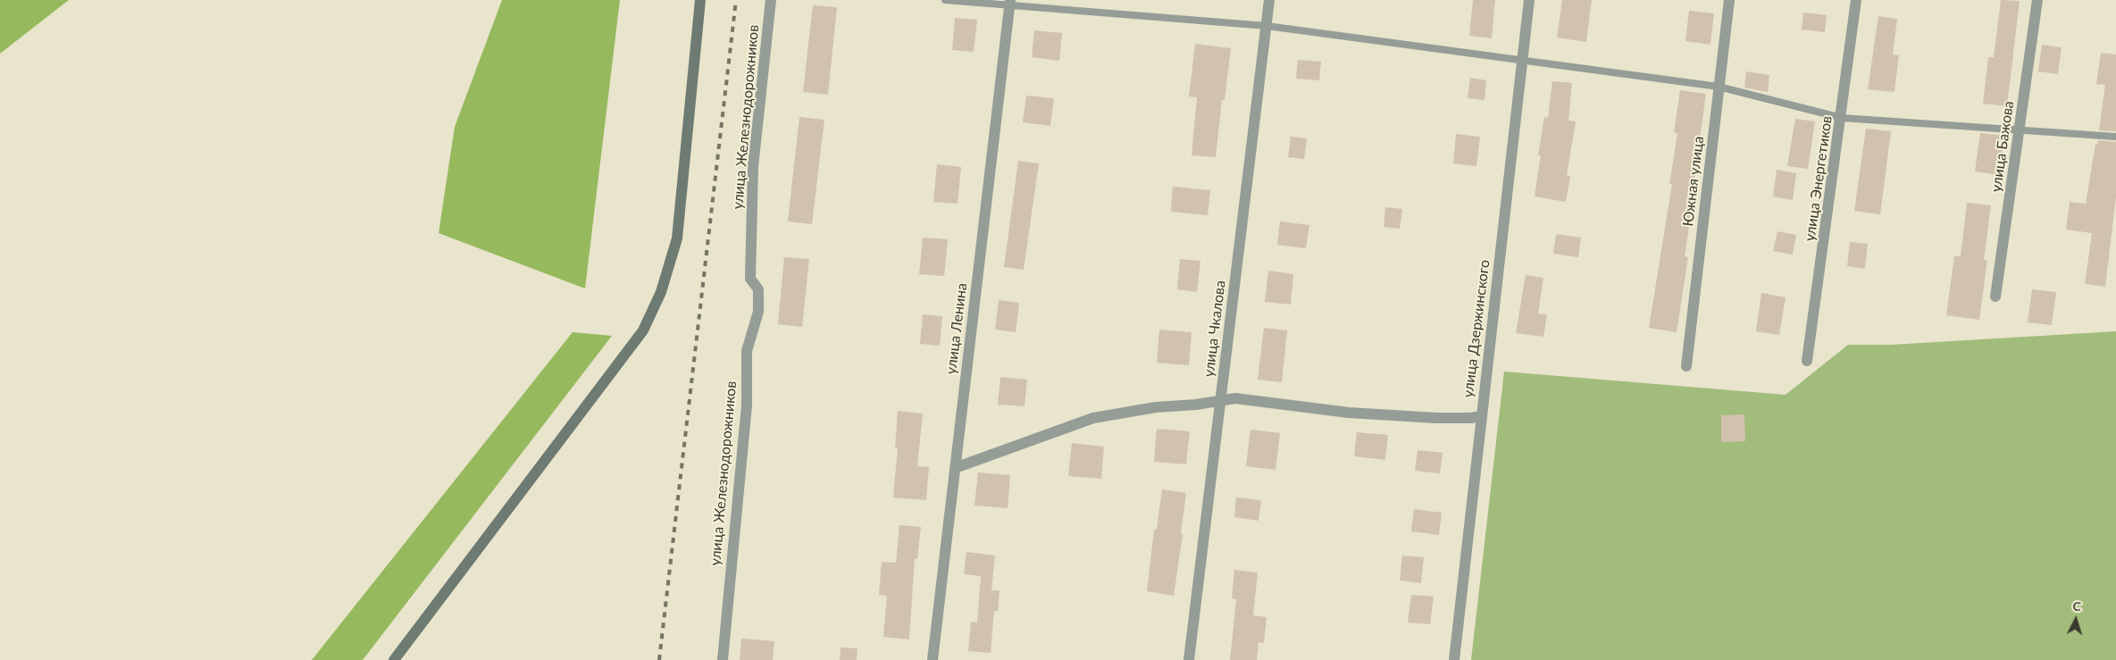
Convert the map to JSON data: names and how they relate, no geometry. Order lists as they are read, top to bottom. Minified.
{"streets":{"street":["улица Железнодорожников","улица Бажова","улица Энергетиков","Южная улица","улица Ленина","улица Чкалова","улица Дзержинского"]},"north":"top"}
